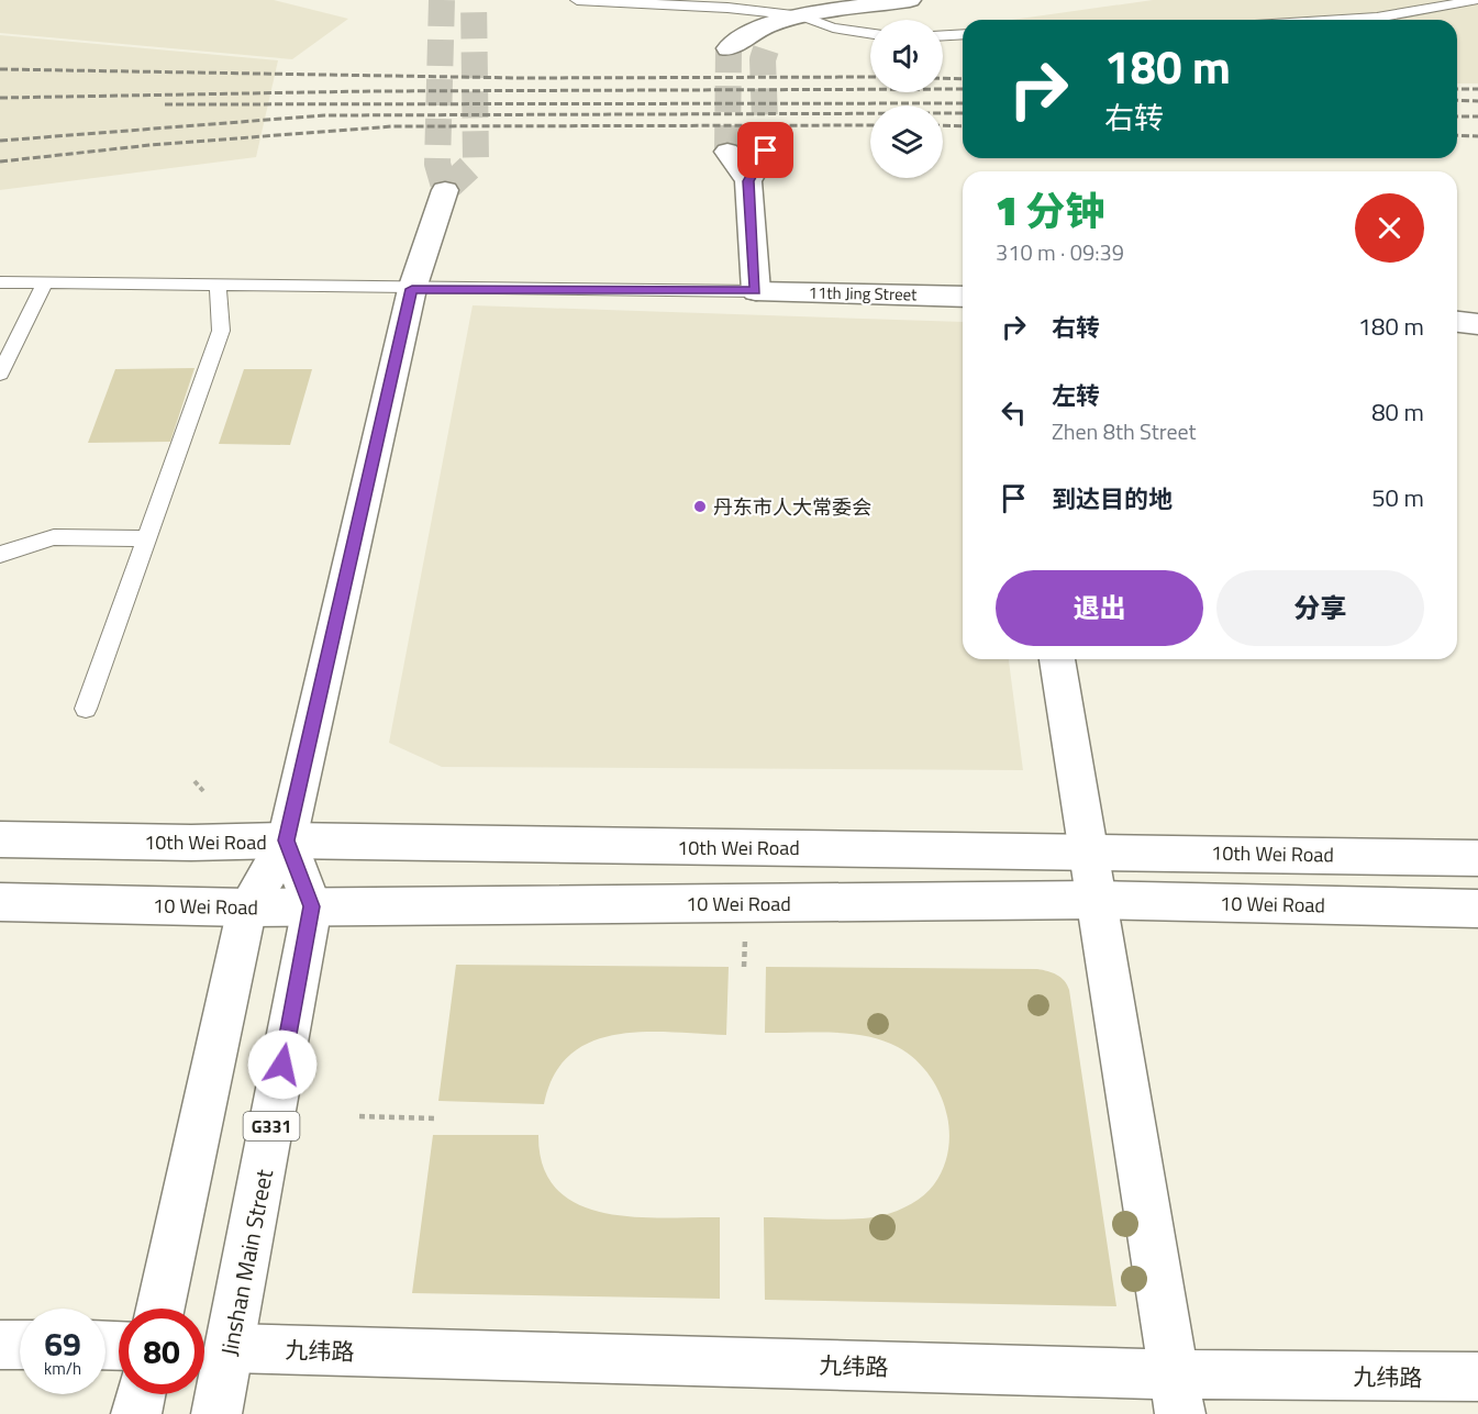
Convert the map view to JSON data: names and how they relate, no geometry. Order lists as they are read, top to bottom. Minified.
{"streets":{"main road":["11th Jing Street","10th Wei Road","10 Wei Road","G331","Jinshan Main Street","九纬路"]},"crossings":[["10 Wei Road","Jinshan Main Street"],["Jinshan Main Street","九纬路"]],"places":["丹东市人大常委会"],"page":{"turn":["180 m","右转"],"heading":["1 分钟","310 m · 09:39"],"list":[{"name":"右转","value":"180 m"},{"name":"左转","note":"Zhen 8th Street","value":"80 m"},{"name":"到达目的地","value":"50 m"}],"buttons":["退出","分享"],"speed":"69 km/h","limit":"80"}}
